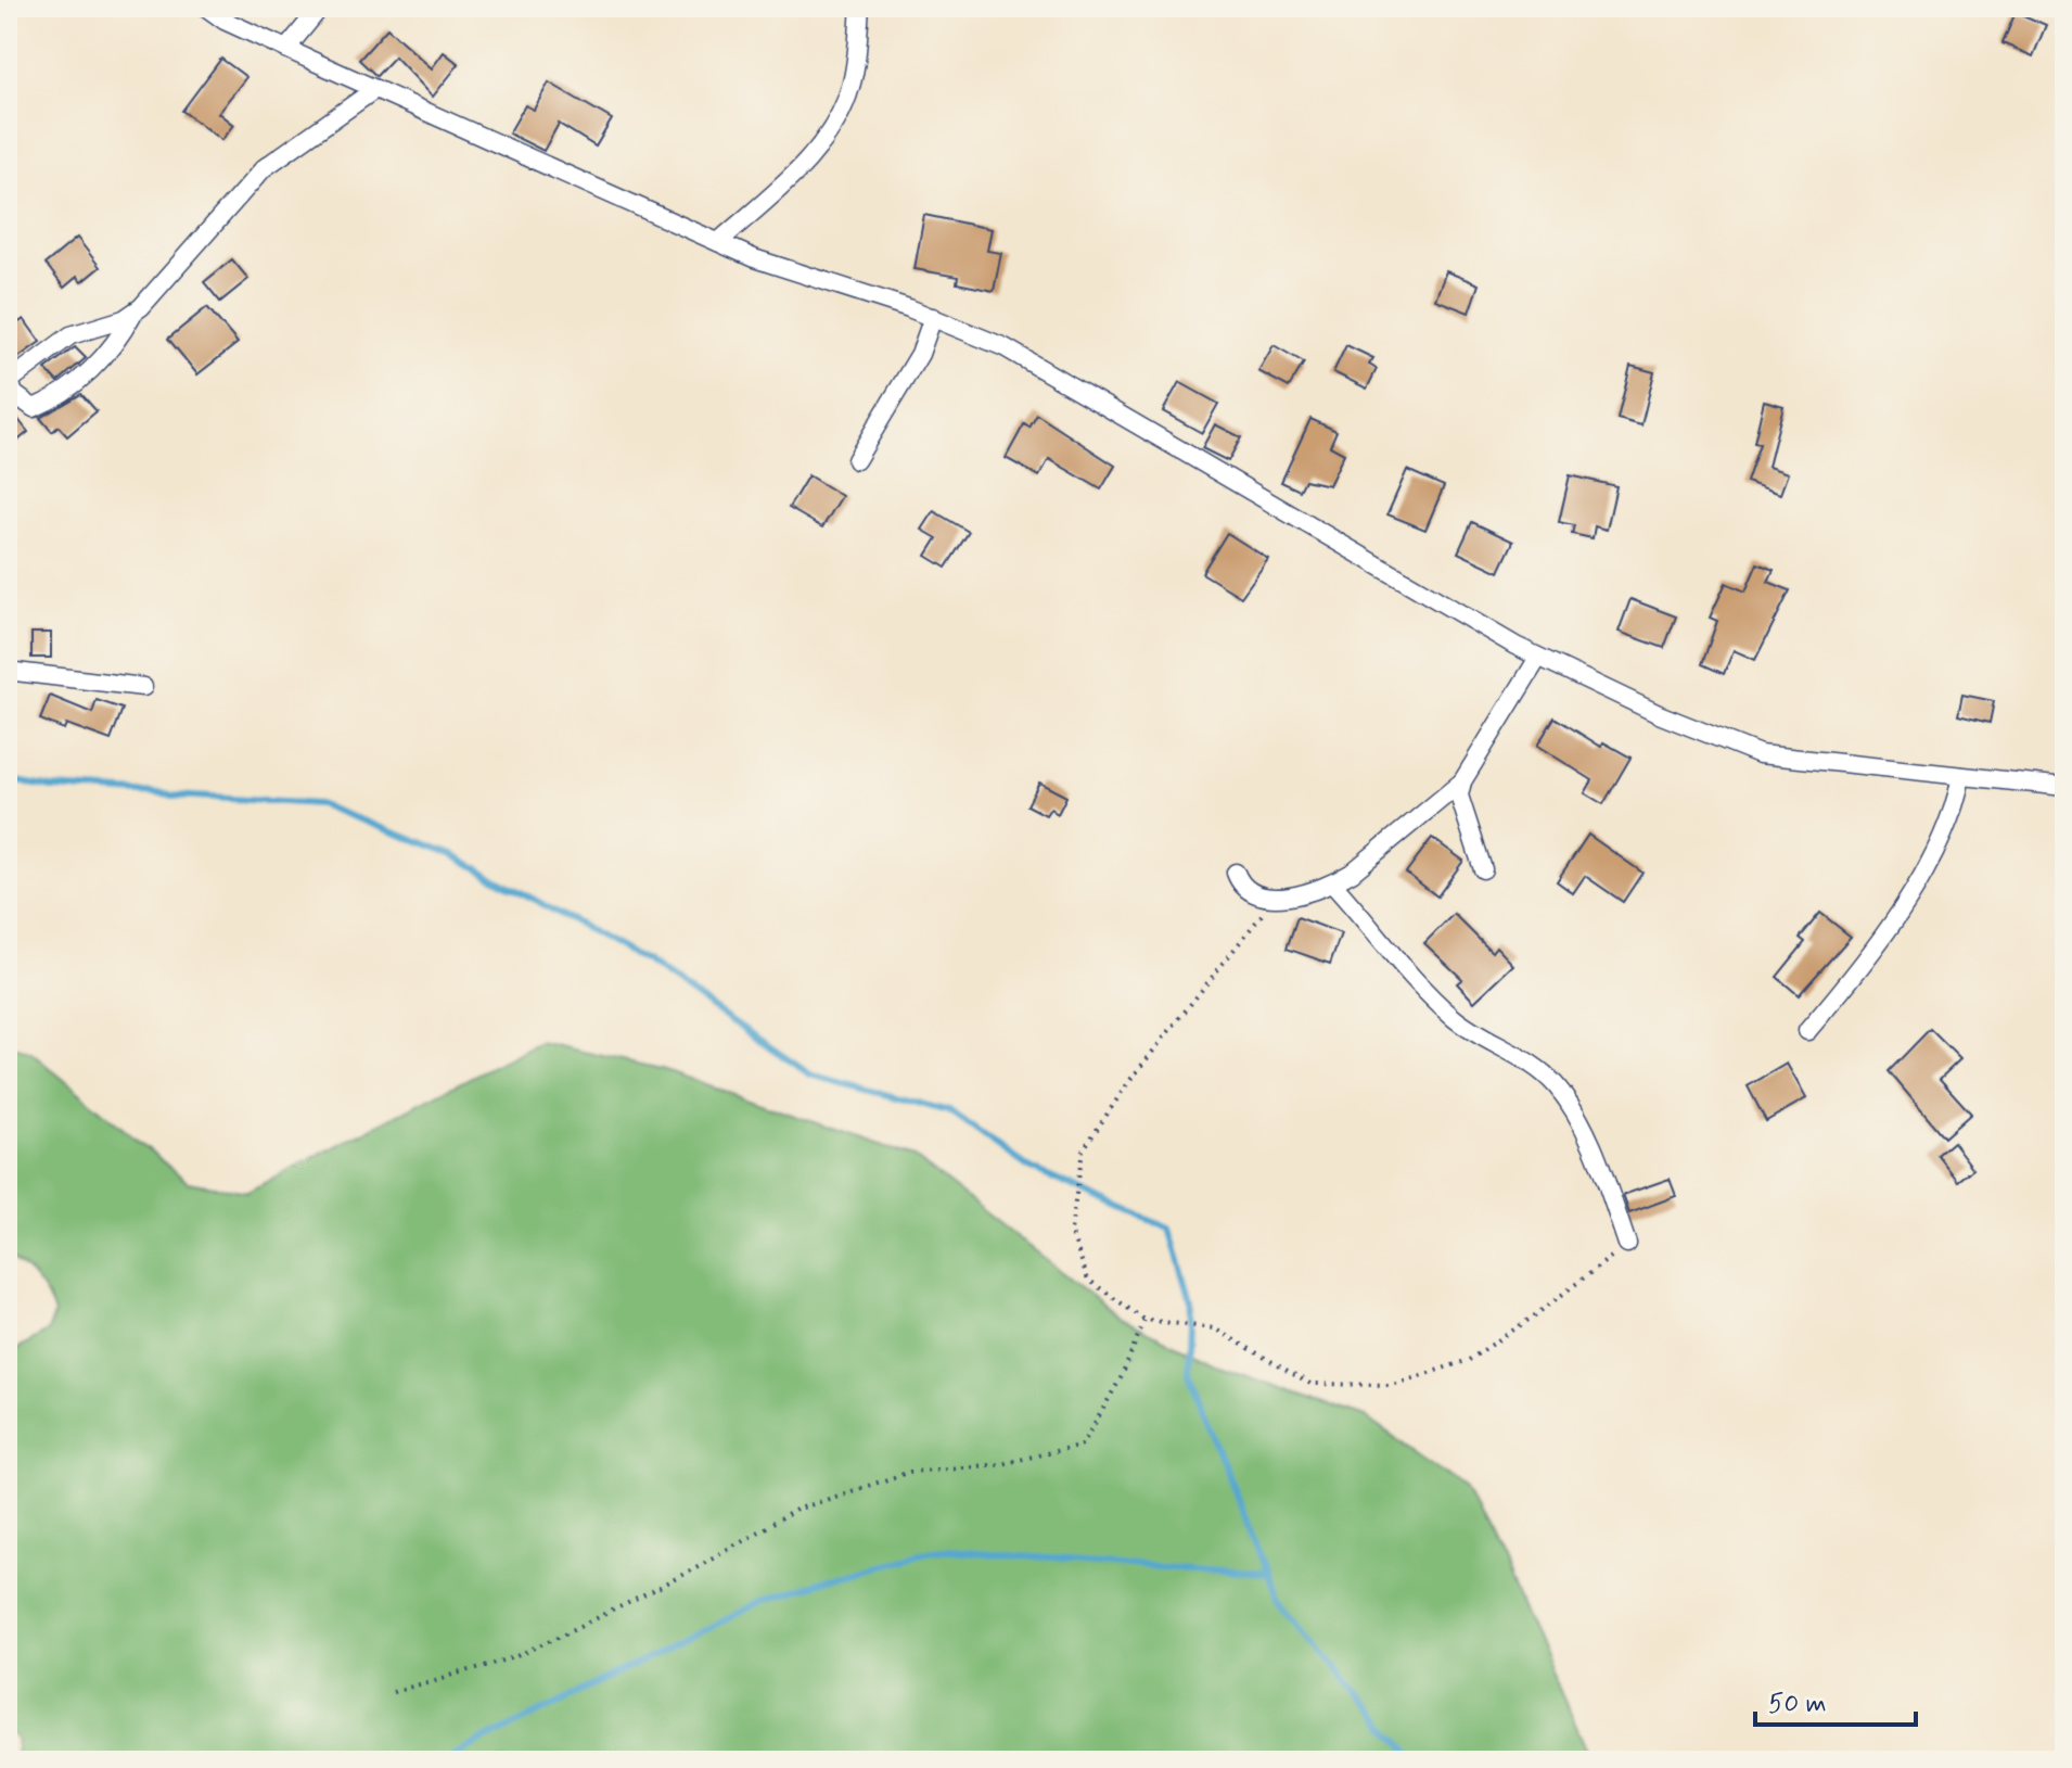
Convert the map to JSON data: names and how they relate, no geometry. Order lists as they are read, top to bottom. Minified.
{"scale_bar":"50 m"}
